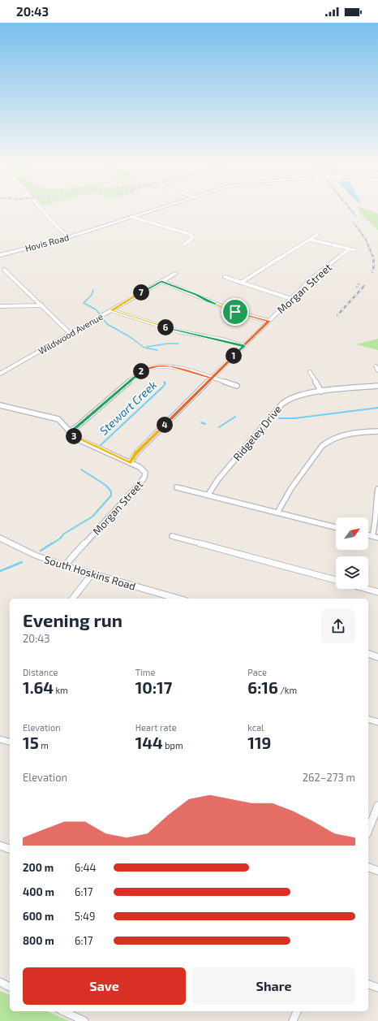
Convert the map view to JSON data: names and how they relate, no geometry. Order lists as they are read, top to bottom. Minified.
{"streets":{"street":["Hovis Road","Morgan Street","Wildwood Avenue","Ridgeley Drive","South Hoskins Road"]},"crossings":[["Morgan Street","South Hoskins Road"]],"water":["Stewart Creek"],"north":"top right","page":{"status":"20:43","pins":["7","6","1","2","4","3"],"heading":["Evening run","20:43"],"stats":[["Distance","1.64 km"],["Time","10:17"],["Pace","6:16 /km"],["Elevation","15 m"],["Heart rate","144 bpm"],["kcal","119"]],"chart":["Elevation","262–273 m"],"list":[{"name":"200 m","note":"6:44"},{"name":"400 m","note":"6:17"},{"name":"600 m","note":"5:49"},{"name":"800 m","note":"6:17"}],"buttons":["Save","Share"]}}
